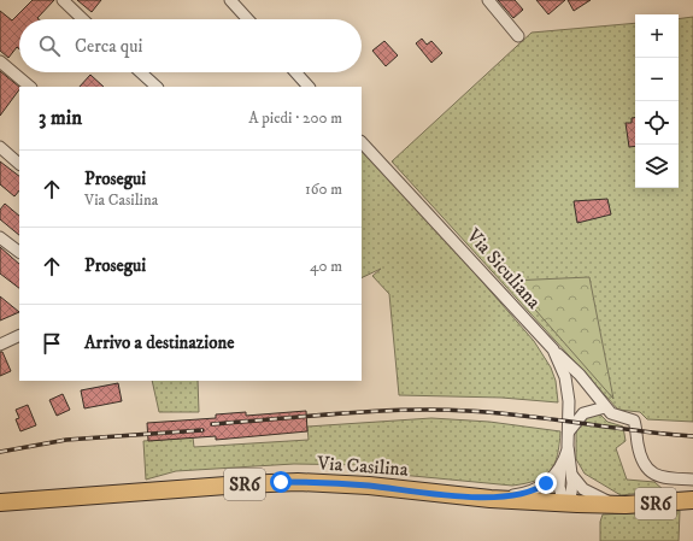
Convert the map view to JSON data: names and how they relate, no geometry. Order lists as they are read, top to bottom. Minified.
{"streets":{"main road":["Via Casilina","SR6"],"street":["Via Siculiana"]},"page":{"map_buttons":["+","−"],"search":"Cerca qui","heading":["3 min","A piedi · 200 m"],"list":[["Prosegui","Via Casilina","160 m"],["Prosegui","40 m"],"Arrivo a destinazione"]}}
